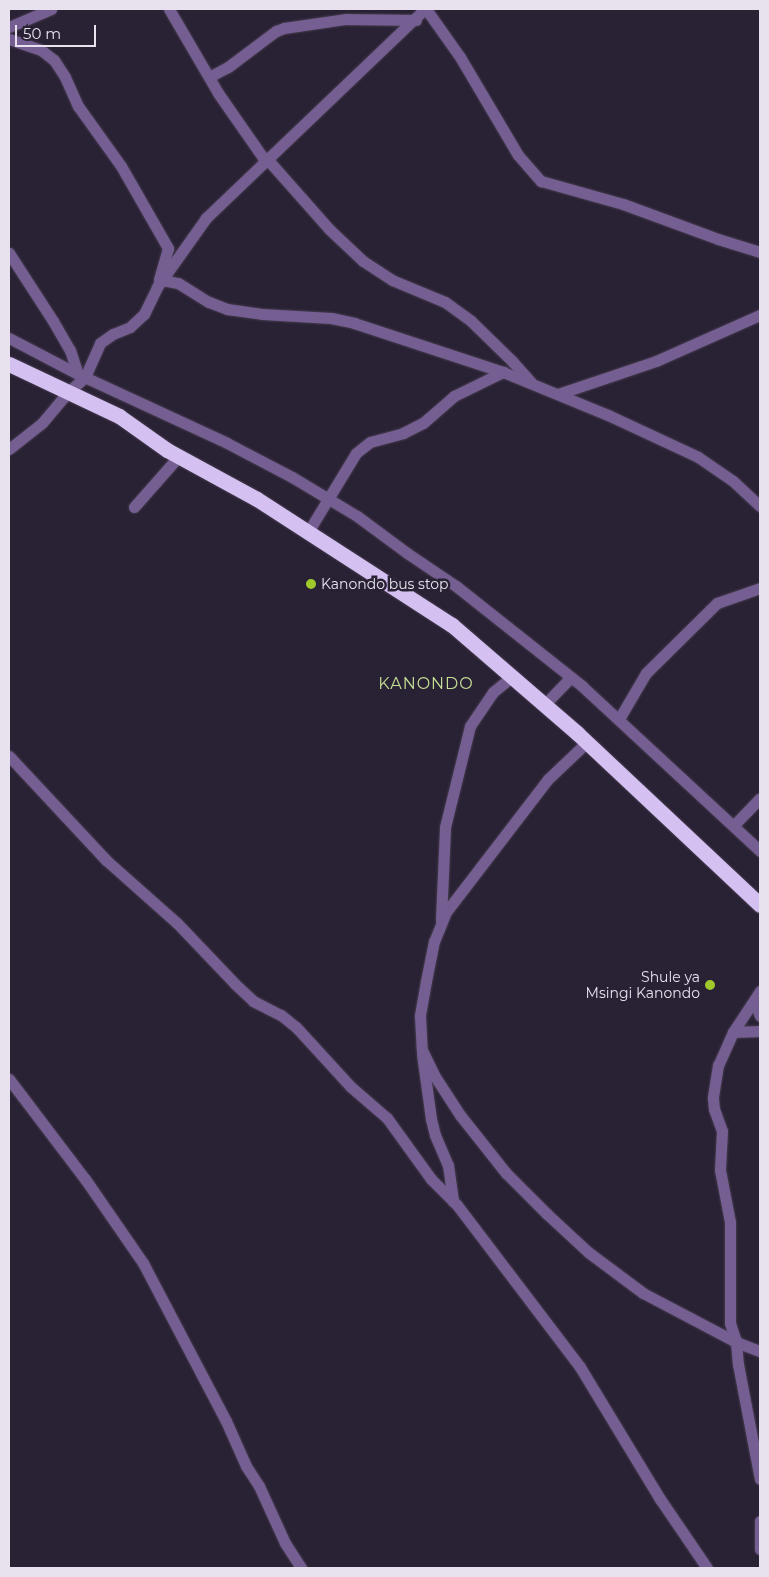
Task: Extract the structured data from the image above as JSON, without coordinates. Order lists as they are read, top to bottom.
{
  "districts": ["KANONDO"],
  "places": ["Kanondo bus stop", "Shule ya Msingi Kanondo"],
  "scale_bar": "50 m"
}
